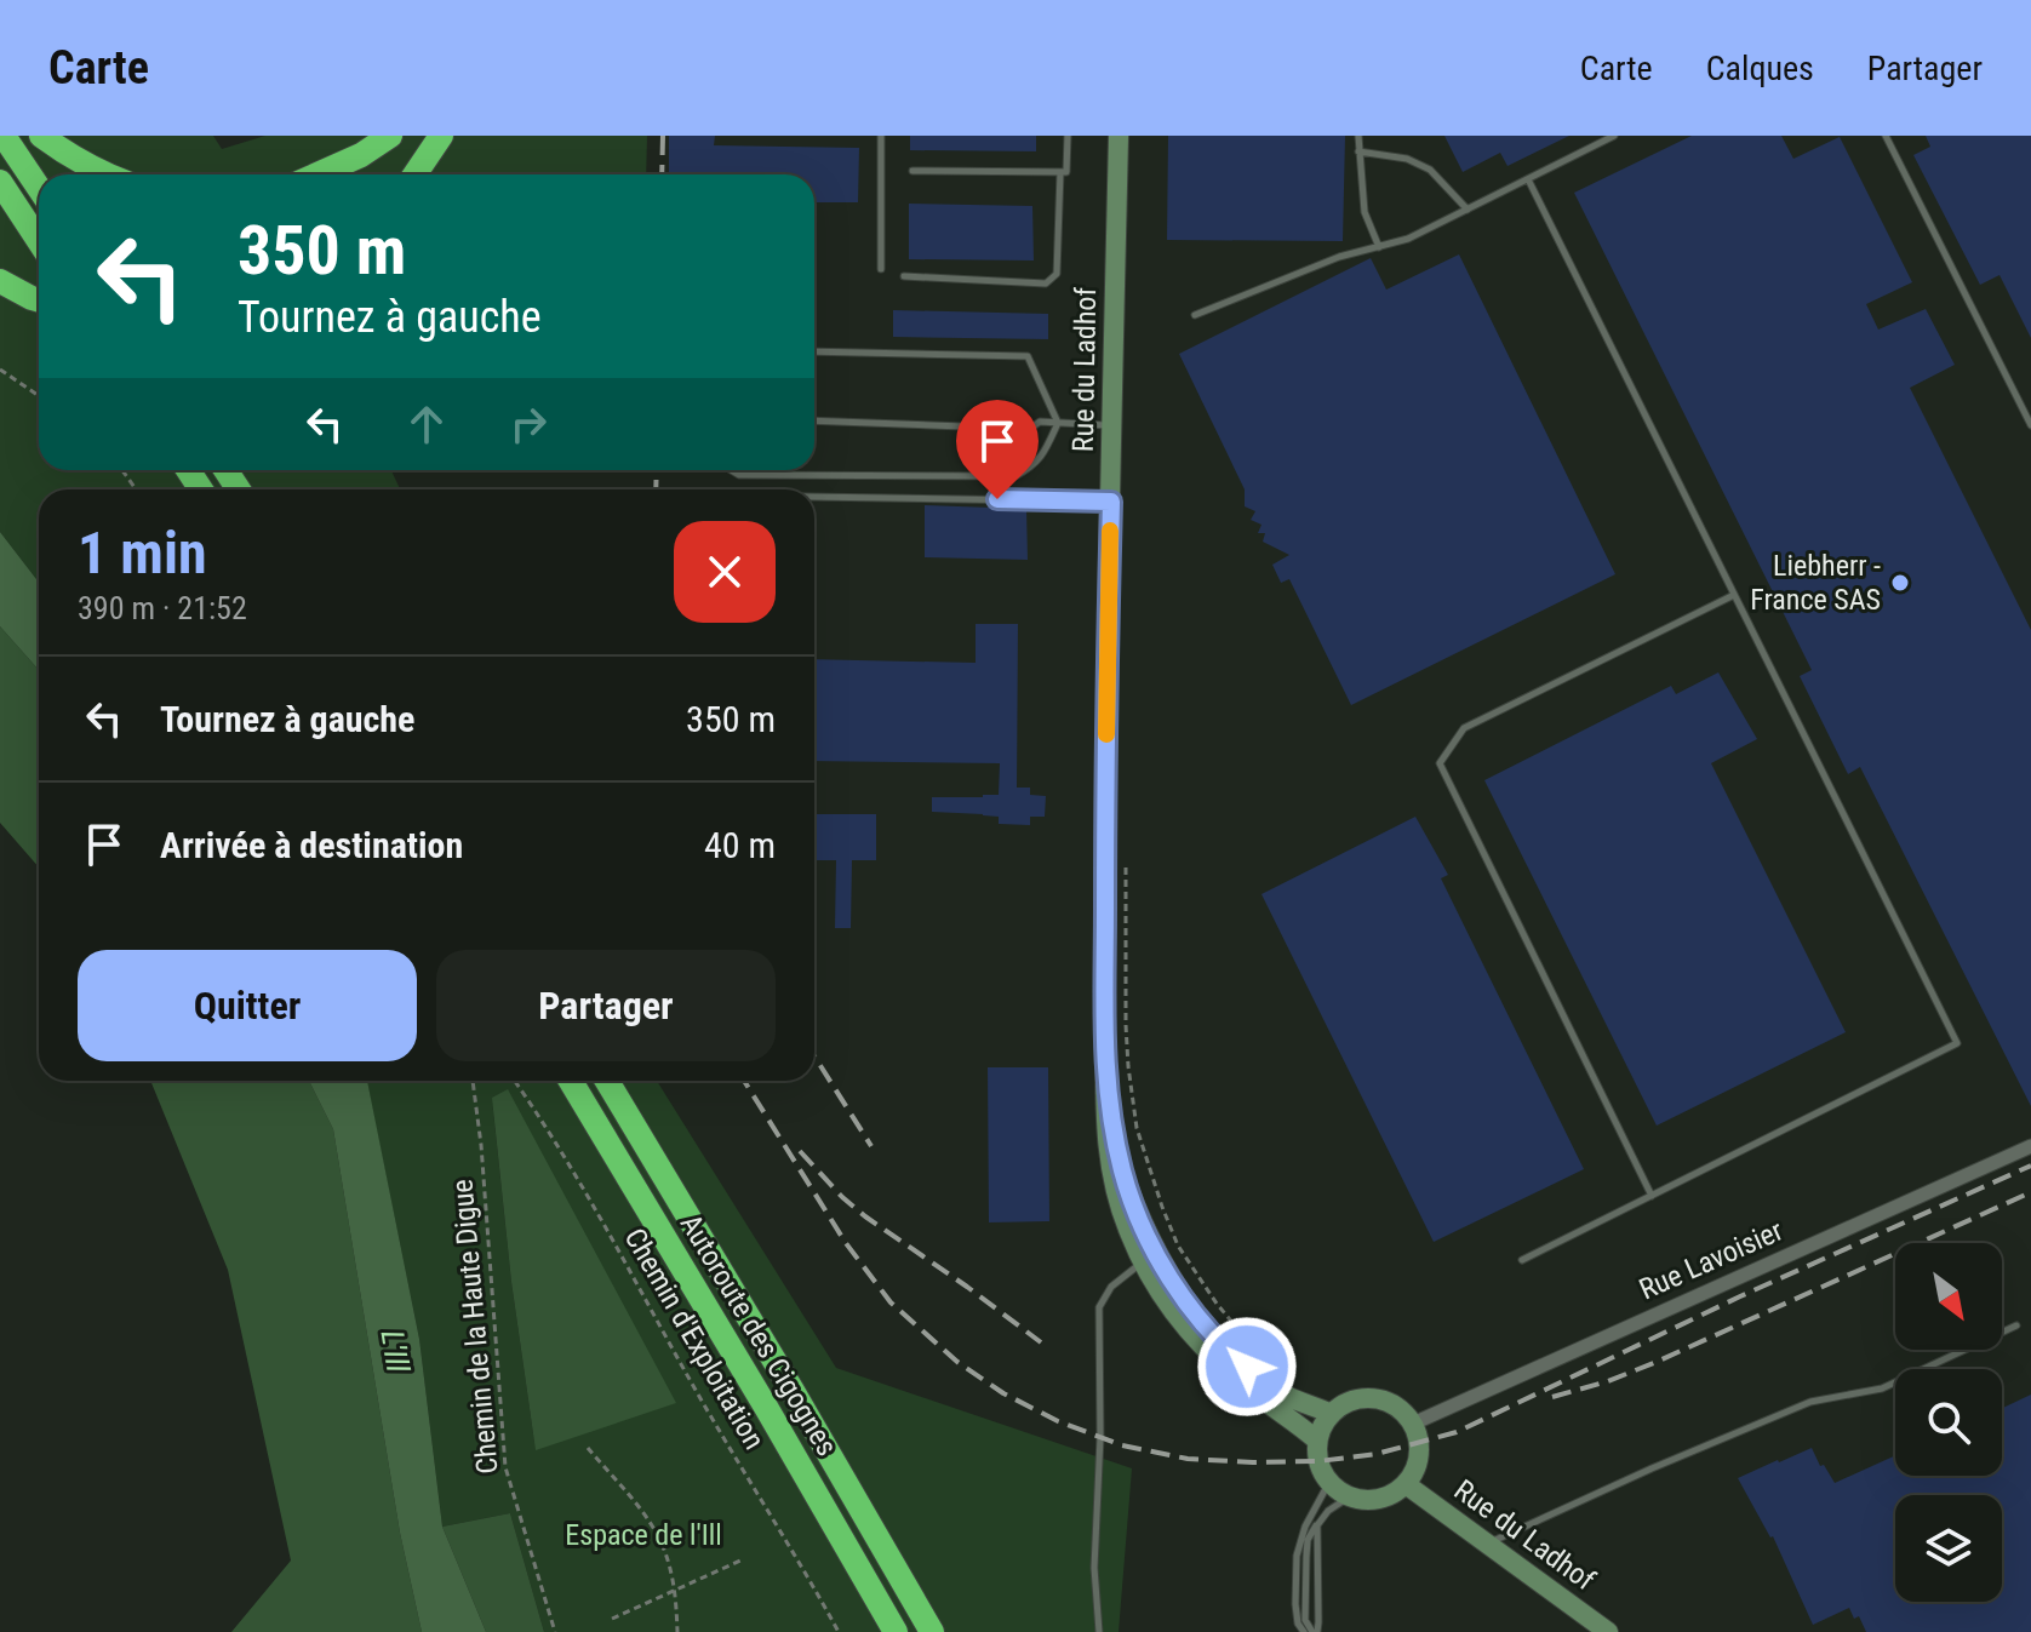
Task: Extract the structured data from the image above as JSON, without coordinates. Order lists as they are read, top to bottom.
{
  "streets": {
    "highway": ["Autoroute des Cigognes"],
    "main road": ["Rue du Ladhof"],
    "street": ["Rue Lavoisier"],
    "path": ["Chemin de la Haute Digue", "Chemin d'Exploitation"]
  },
  "crossings": [
    ["Rue du Ladhof", "Rue Lavoisier"]
  ],
  "water": ["L'Ill"],
  "parks": ["Espace de l'Ill"],
  "places": ["Liebherr - France SAS"],
  "north": "bottom right",
  "page": {
    "header": "Carte",
    "nav": ["Carte", "Calques", "Partager"],
    "turn": ["350 m", "Tournez à gauche"],
    "heading": ["1 min", "390 m · 21:52"],
    "list": [
      {
        "name": "Tournez à gauche",
        "value": "350 m"
      },
      {
        "name": "Arrivée à destination",
        "value": "40 m"
      }
    ],
    "buttons": ["Quitter", "Partager"]
  }
}
